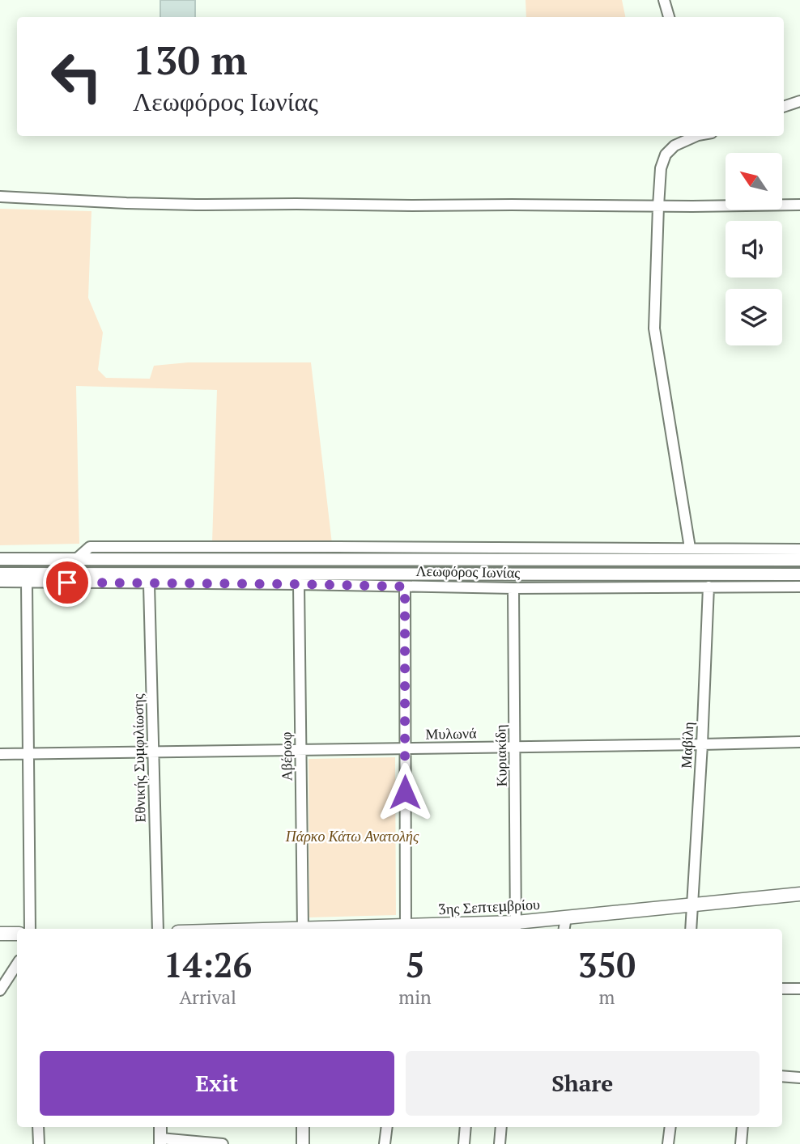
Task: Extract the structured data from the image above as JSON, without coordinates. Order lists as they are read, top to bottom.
{
  "streets": {
    "main road": ["3ης Σεπτεμβρίου"],
    "street": [
      "Λεωφόρος Ιωνίας",
      "Μυλωνά",
      "Μαβίλη",
      "Κυριακίδη",
      "Αβέρωφ",
      "Εθνικής Συμφιλίωσης"
    ]
  },
  "crossings": [
    ["Λεωφόρος Ιωνίας", "Μαβίλη"],
    ["Λεωφόρος Ιωνίας", "Κυριακίδη"],
    ["Λεωφόρος Ιωνίας", "Αβέρωφ"],
    ["Λεωφόρος Ιωνίας", "Εθνικής Συμφιλίωσης"],
    ["Μυλωνά", "Μαβίλη"],
    ["Μυλωνά", "Κυριακίδη"],
    ["Μυλωνά", "Αβέρωφ"],
    ["Μυλωνά", "Εθνικής Συμφιλίωσης"],
    ["Μαβίλη", "3ης Σεπτεμβρίου"],
    ["Κυριακίδη", "3ης Σεπτεμβρίου"]
  ],
  "parks": ["Πάρκο Κάτω Ανατολής"],
  "north": "top left",
  "page": {
    "turn": ["130 m", "Λεωφόρος Ιωνίας"],
    "eta": [
      "14:26",
      "Arrival",
      "5",
      "min",
      "350",
      "m"
    ],
    "buttons": ["Exit", "Share"]
  }
}
